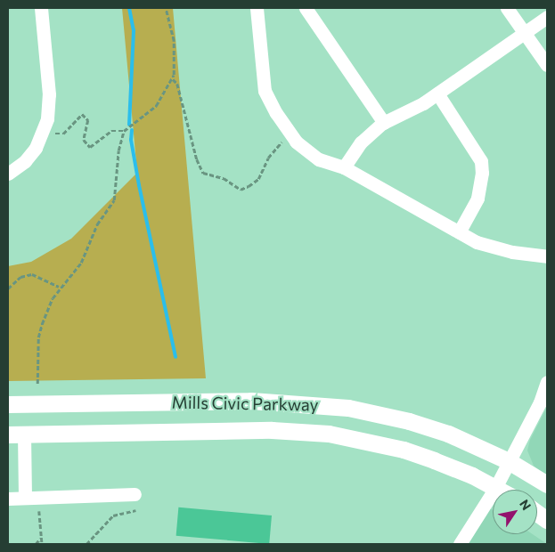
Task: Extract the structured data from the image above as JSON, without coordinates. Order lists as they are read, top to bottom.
{
  "streets": {
    "main road": ["Mills Civic Parkway"]
  },
  "north": "top right"
}
